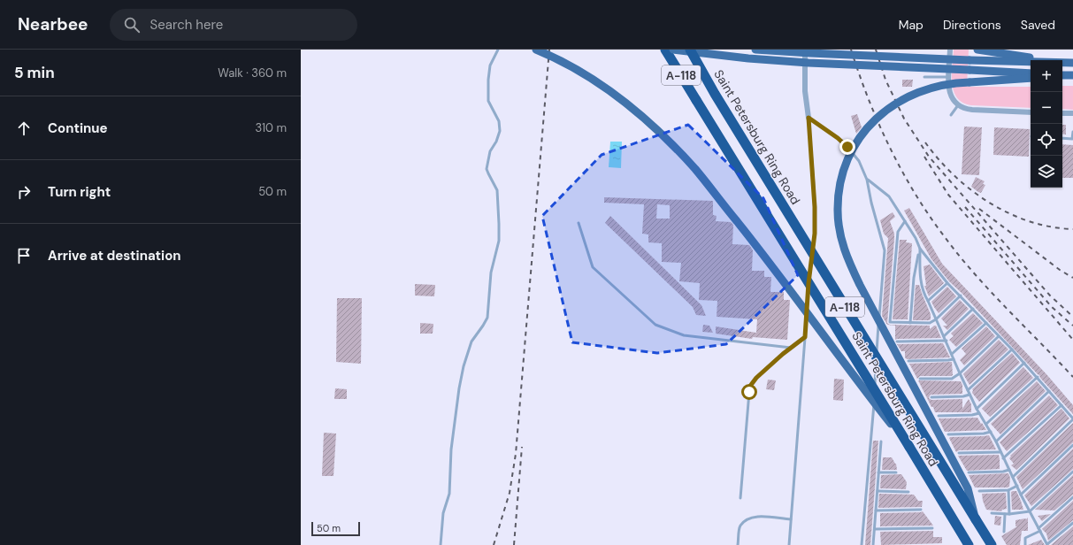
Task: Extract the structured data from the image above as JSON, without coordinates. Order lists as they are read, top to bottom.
{
  "streets": {
    "highway": ["А-118", "Saint Petersburg Ring Road"]
  },
  "scale_bar": "50 m",
  "page": {
    "header": "Nearbee",
    "search": "Search here",
    "nav": ["Map", "Directions", "Saved"],
    "heading": ["5 min", "Walk · 360 m"],
    "map_buttons": ["+", "−"],
    "list": [
      ["Continue", "310 m"],
      ["Turn right", "50 m"],
      "Arrive at destination"
    ],
    "scale": "50 m"
  }
}
